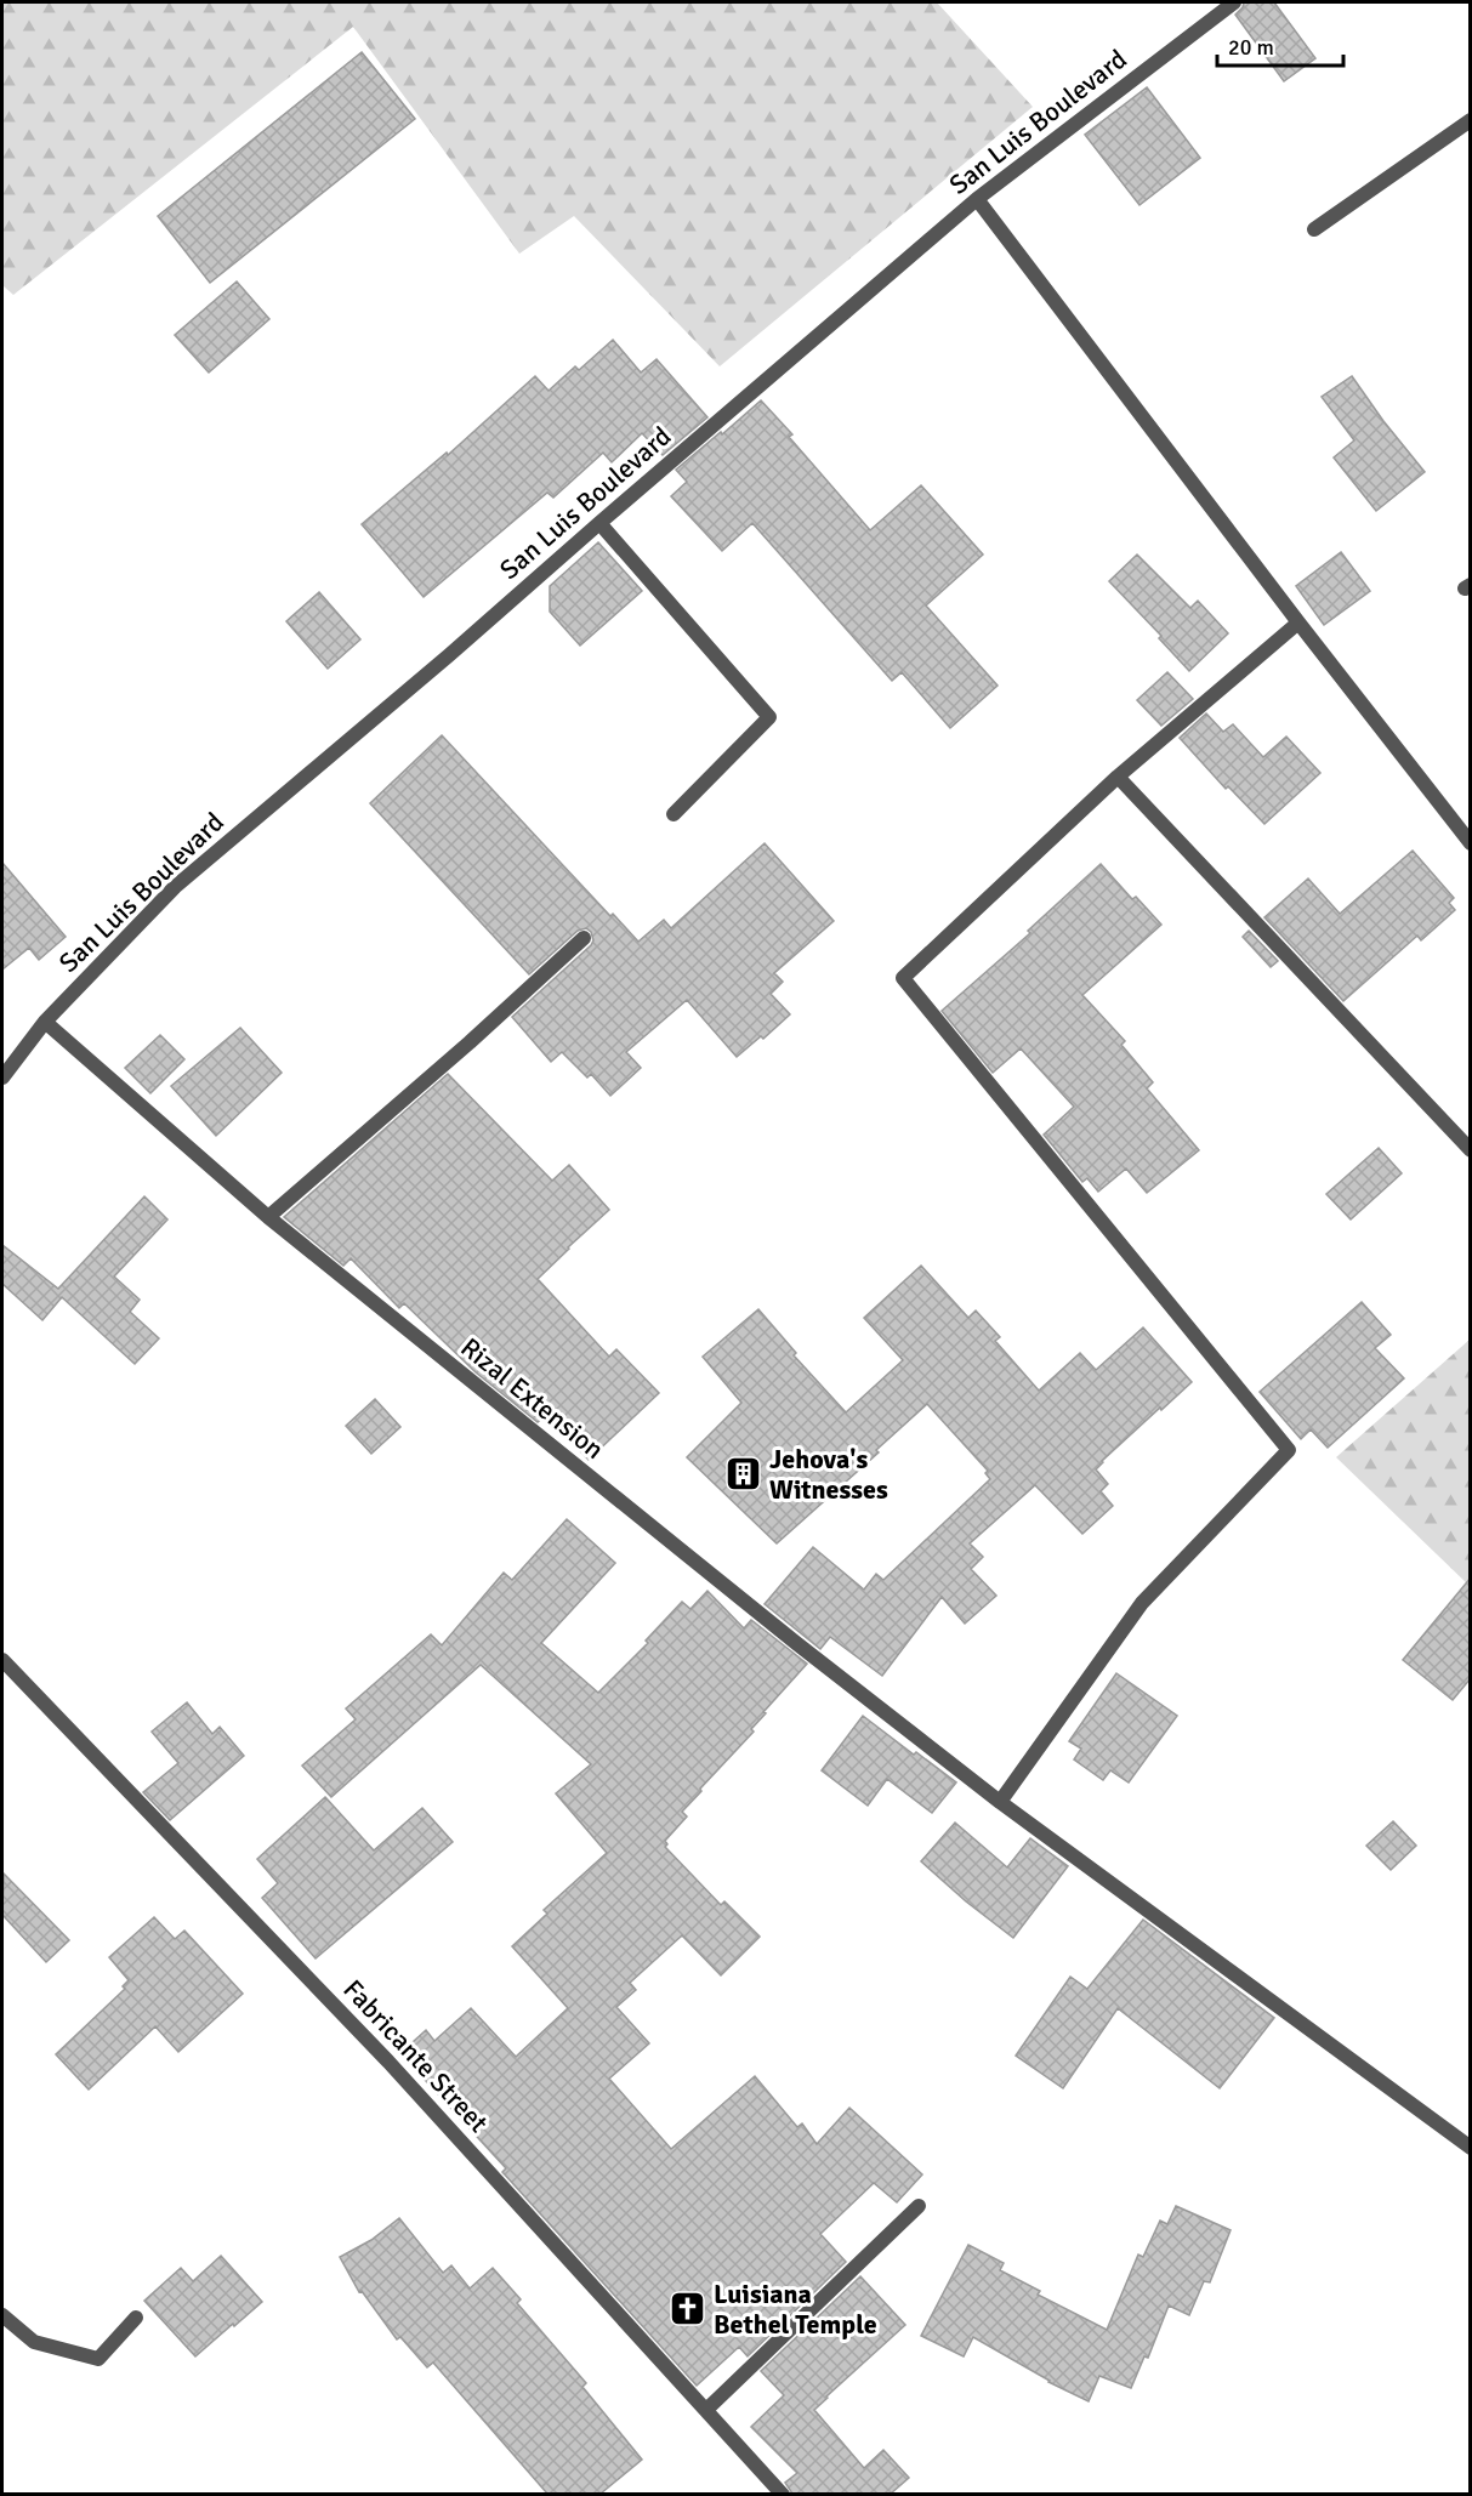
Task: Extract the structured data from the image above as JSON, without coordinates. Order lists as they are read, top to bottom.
{
  "streets": {
    "street": ["San Luis Boulevard", "Rizal Extension", "Fabricante Street"]
  },
  "crossings": [
    ["San Luis Boulevard", "Rizal Extension"]
  ],
  "places": {
    "building": ["Jehova's Witnesses"],
    "church": ["Luisiana Bethel Temple"]
  },
  "scale_bar": "20 m"
}
